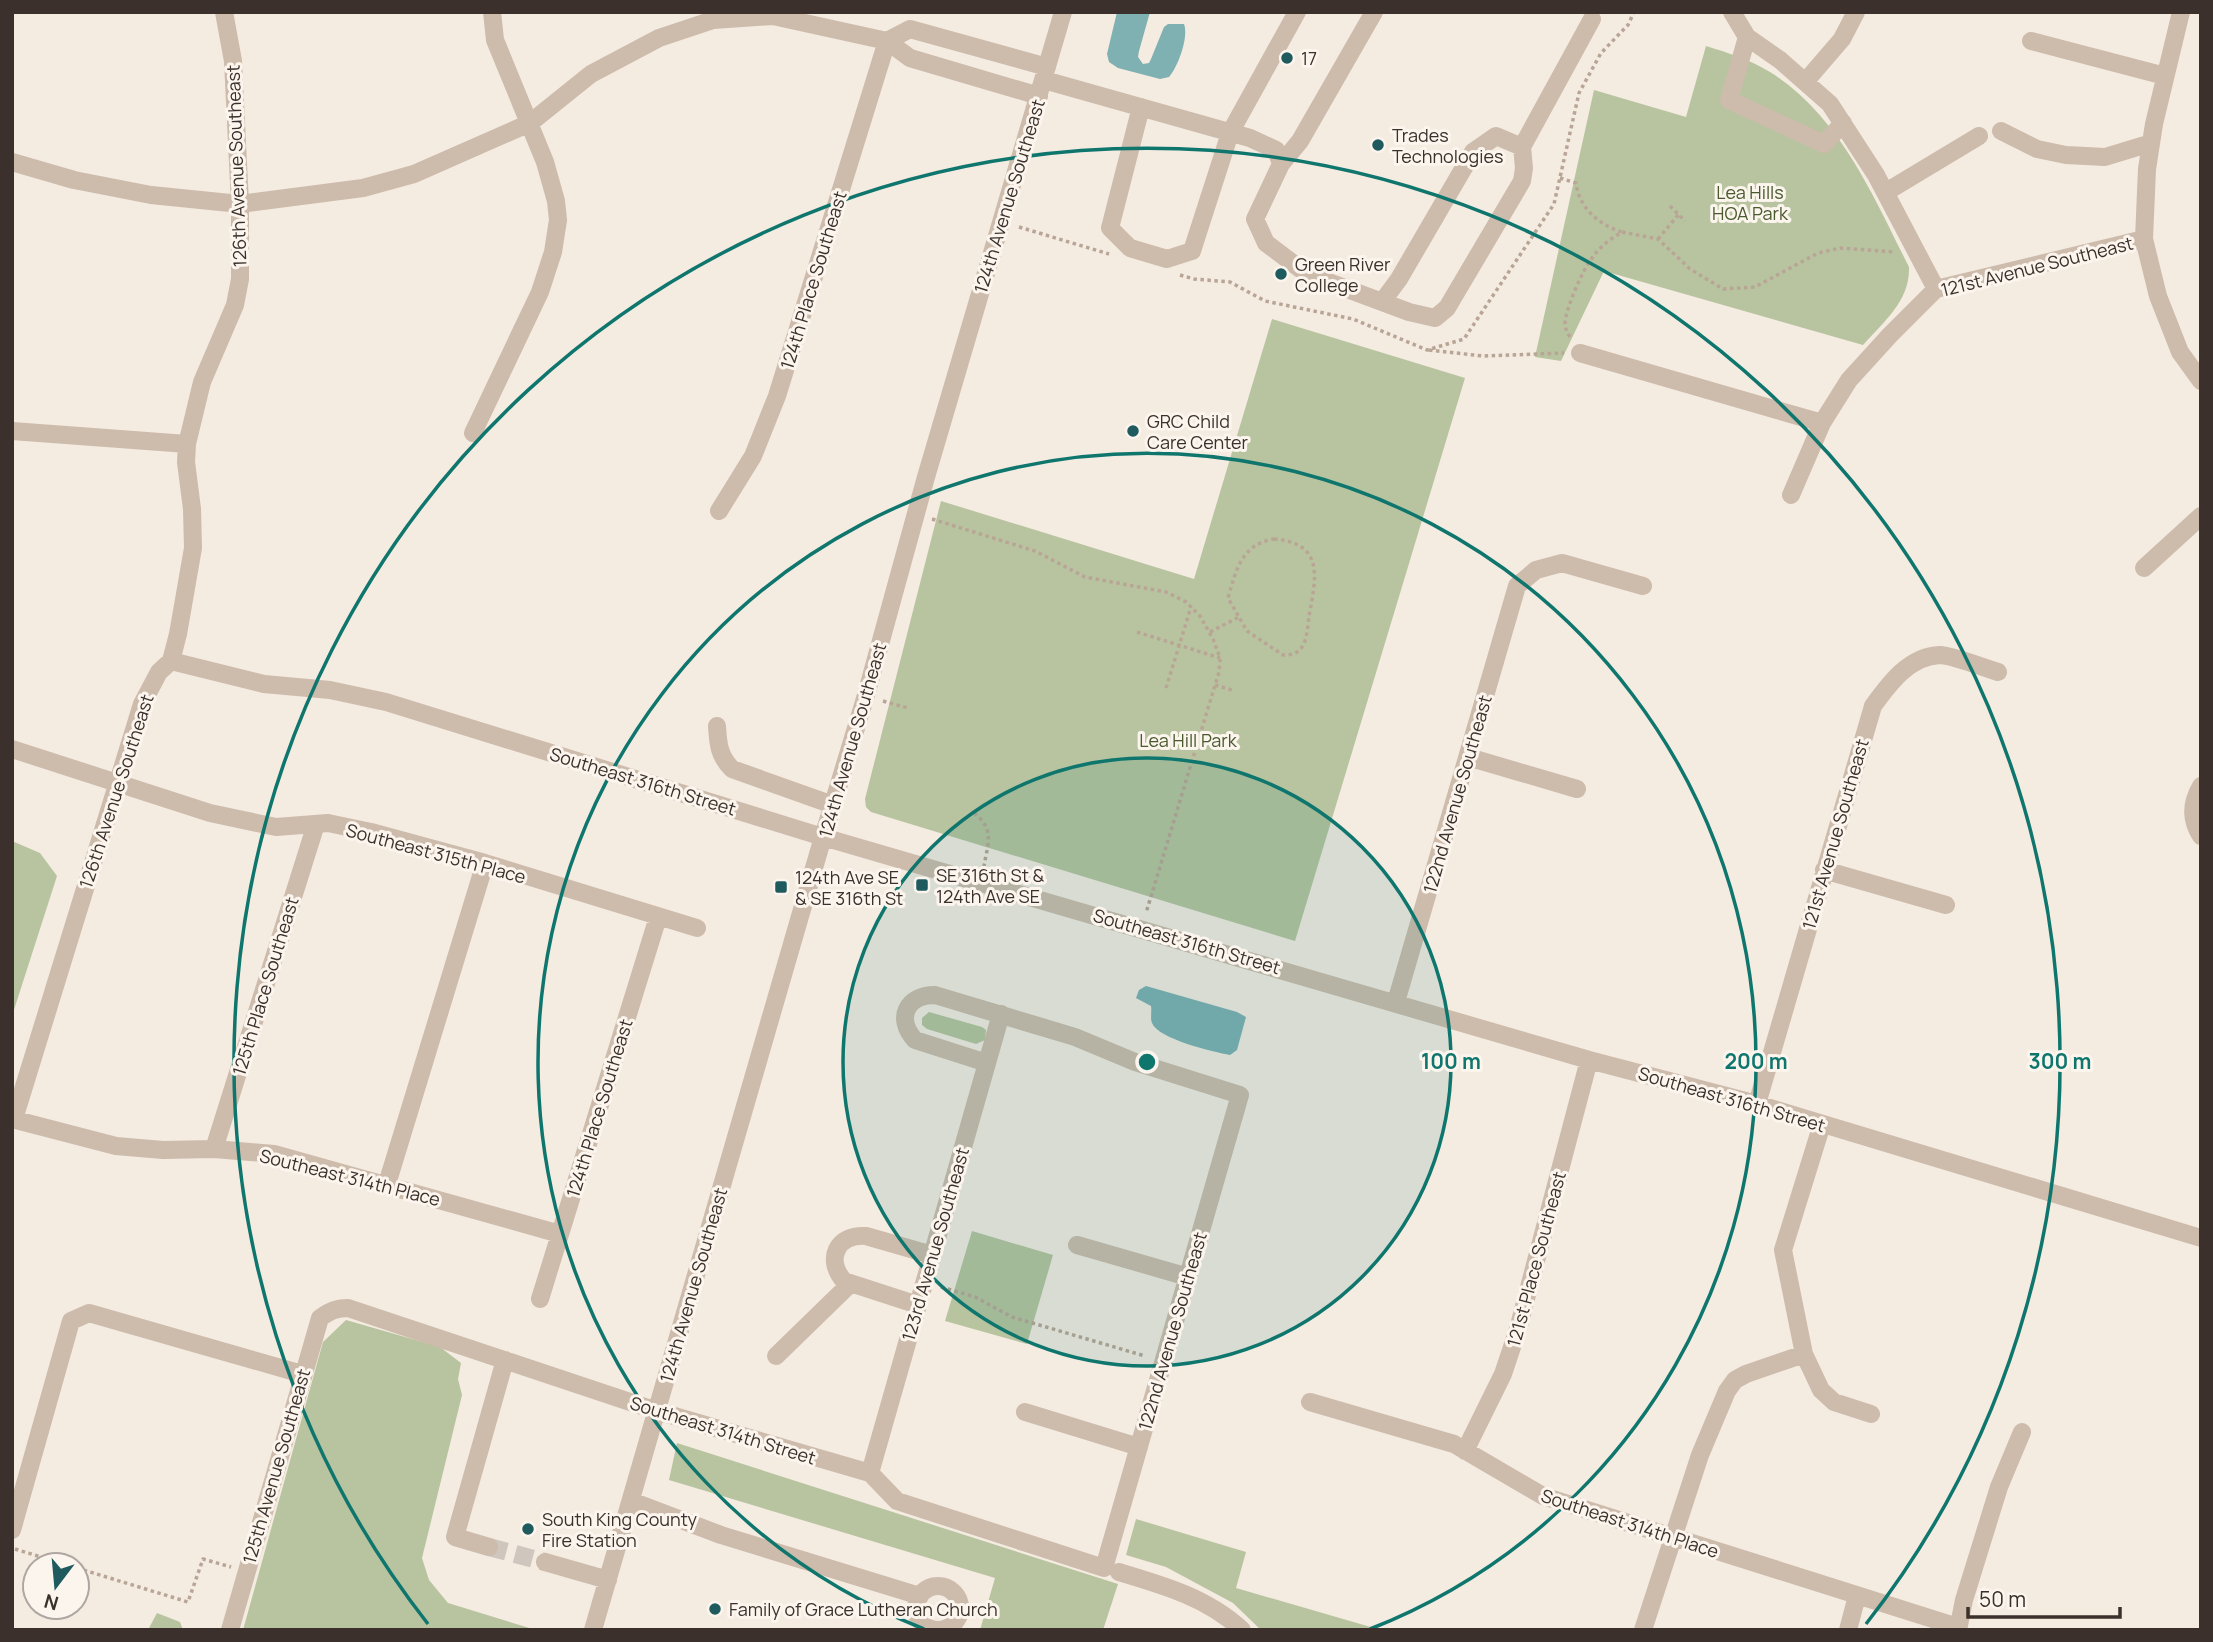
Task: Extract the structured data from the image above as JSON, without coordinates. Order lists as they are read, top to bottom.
{
  "streets": {
    "street": [
      "126th Avenue Southeast",
      "124th Avenue Southeast",
      "121st Avenue Southeast",
      "124th Place Southeast",
      "Southeast 316th Street",
      "122nd Avenue Southeast",
      "Southeast 315th Place",
      "125th Place Southeast",
      "Southeast 314th Place",
      "123rd Avenue Southeast",
      "121st Place Southeast",
      "Southeast 314th Street",
      "125th Avenue Southeast"
    ]
  },
  "crossings": [
    ["126th Avenue Southeast", "Southeast 316th Street"],
    ["126th Avenue Southeast", "Southeast 315th Place"],
    ["126th Avenue Southeast", "Southeast 314th Place"],
    ["124th Avenue Southeast", "Southeast 316th Street"],
    ["124th Avenue Southeast", "Southeast 314th Street"],
    ["121st Avenue Southeast", "Southeast 316th Street"],
    ["124th Place Southeast", "Southeast 315th Place"],
    ["124th Place Southeast", "Southeast 314th Place"],
    ["Southeast 316th Street", "122nd Avenue Southeast"],
    ["Southeast 316th Street", "121st Place Southeast"],
    ["122nd Avenue Southeast", "123rd Avenue Southeast"],
    ["122nd Avenue Southeast", "Southeast 314th Street"],
    ["Southeast 315th Place", "125th Place Southeast"],
    ["125th Place Southeast", "Southeast 314th Place"],
    ["Southeast 314th Place", "121st Place Southeast"],
    ["123rd Avenue Southeast", "Southeast 314th Street"],
    ["Southeast 314th Street", "125th Avenue Southeast"]
  ],
  "parks": ["Lea Hills HOA Park", "Lea Hill Park"],
  "places": {
    "other": [
      "17",
      "Trades Technologies",
      "Green River College",
      "GRC Child Care Center",
      "South King County Fire Station",
      "Family of Grace Lutheran Church"
    ],
    "transit": ["SE 316th St & 124th Ave SE", "124th Ave SE & SE 316th St"]
  },
  "scale_bar": "50 m",
  "north": "bottom",
  "rings": ["100 m", "200 m", "300 m"]
}
